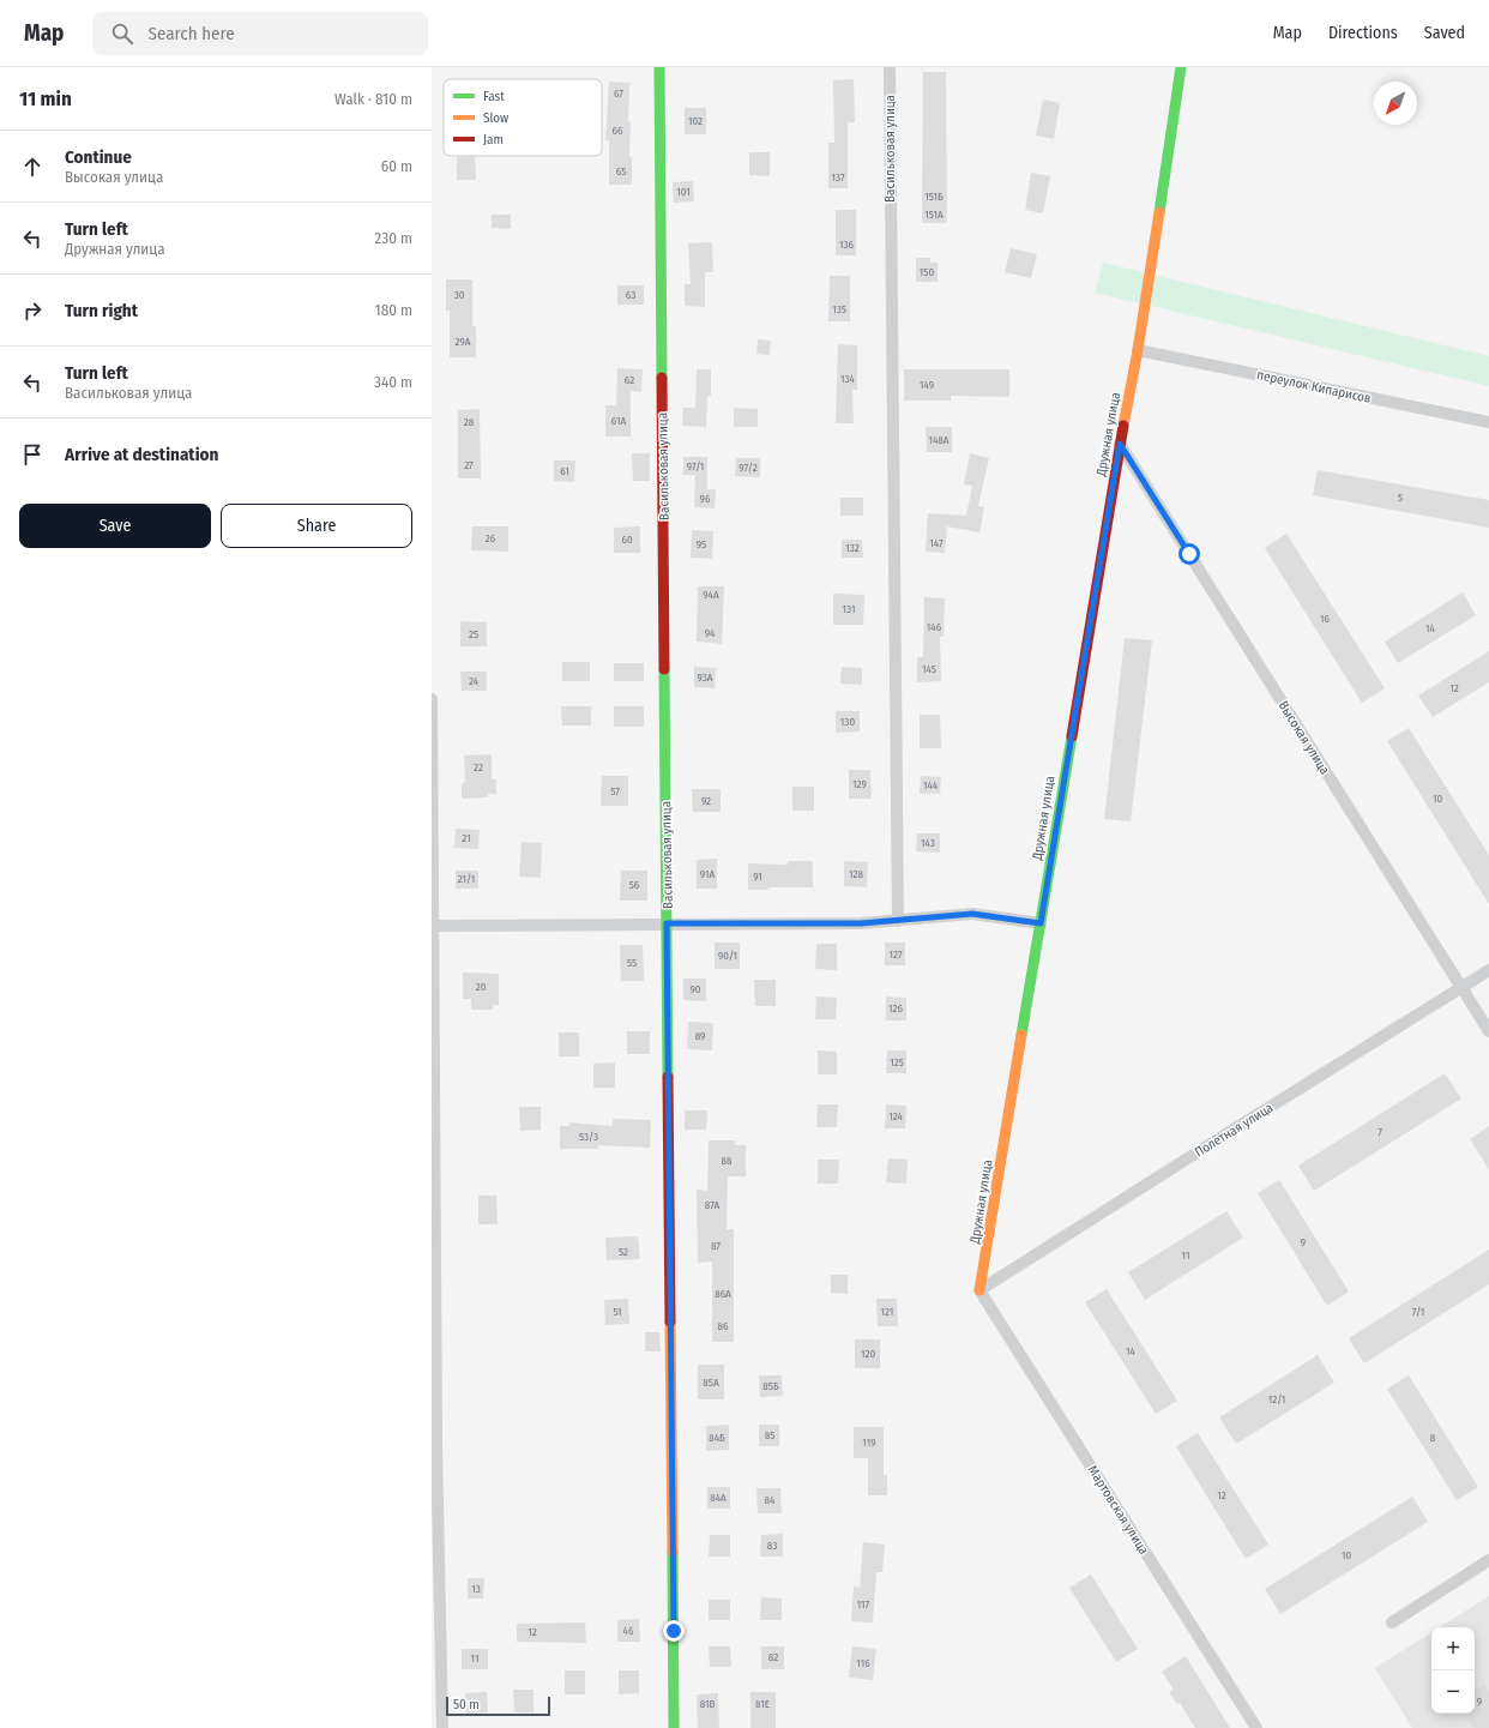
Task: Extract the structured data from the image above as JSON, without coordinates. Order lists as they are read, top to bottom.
{
  "streets": {
    "street": [
      "Васильковая улица",
      "переулок Кипарисов",
      "Дружная улица",
      "Высокая улица",
      "Полётная улица",
      "Мартовская улица"
    ]
  },
  "crossings": [
    ["переулок Кипарисов", "Дружная улица"],
    ["Дружная улица", "Высокая улица"],
    ["Дружная улица", "Полётная улица"],
    ["Дружная улица", "Мартовская улица"],
    ["Высокая улица", "Полётная улица"],
    ["Полётная улица", "Мартовская улица"]
  ],
  "house_numbers": [
    "67",
    "102",
    "66",
    "65",
    "137",
    "101",
    "151Б",
    "151А",
    "136",
    "150",
    "30",
    "63",
    "135",
    "29А",
    "134",
    "62",
    "149",
    "61А",
    "28",
    "148А",
    "27",
    "97/1",
    "97/2",
    "61",
    "5",
    "96",
    "26",
    "60",
    "147",
    "95",
    "132",
    "94А",
    "131",
    "16",
    "146",
    "14",
    "94",
    "25",
    "145",
    "93А",
    "24",
    "12",
    "130",
    "22",
    "129",
    "144",
    "57",
    "10",
    "92",
    "21",
    "143",
    "91А",
    "128",
    "91",
    "21/1",
    "56",
    "127",
    "90/1",
    "55",
    "20",
    "90",
    "126",
    "89",
    "125",
    "124",
    "7",
    "53/3",
    "88",
    "87А",
    "9",
    "87",
    "52",
    "11",
    "86А",
    "51",
    "121",
    "7/1",
    "86",
    "14",
    "120",
    "85А",
    "85Б",
    "12/1",
    "85",
    "84Б",
    "8",
    "119",
    "12",
    "84А",
    "84",
    "83",
    "10",
    "13",
    "117",
    "46",
    "12",
    "82",
    "11",
    "116",
    "9",
    "81В",
    "81Е"
  ],
  "legend": ["Fast", "Slow", "Jam"],
  "scale_bar": "50 m",
  "north": "bottom left",
  "page": {
    "header": "Map",
    "search": "Search here",
    "nav": ["Map", "Directions", "Saved"],
    "heading": ["11 min", "Walk · 810 m"],
    "list": [
      ["Continue", "Высокая улица", "60 m"],
      ["Turn left", "Дружная улица", "230 m"],
      ["Turn right", "180 m"],
      ["Turn left", "Васильковая улица", "340 m"],
      "Arrive at destination"
    ],
    "buttons": ["Save", "Share"],
    "map_buttons": ["+", "−"],
    "scale": "50 m"
  }
}
